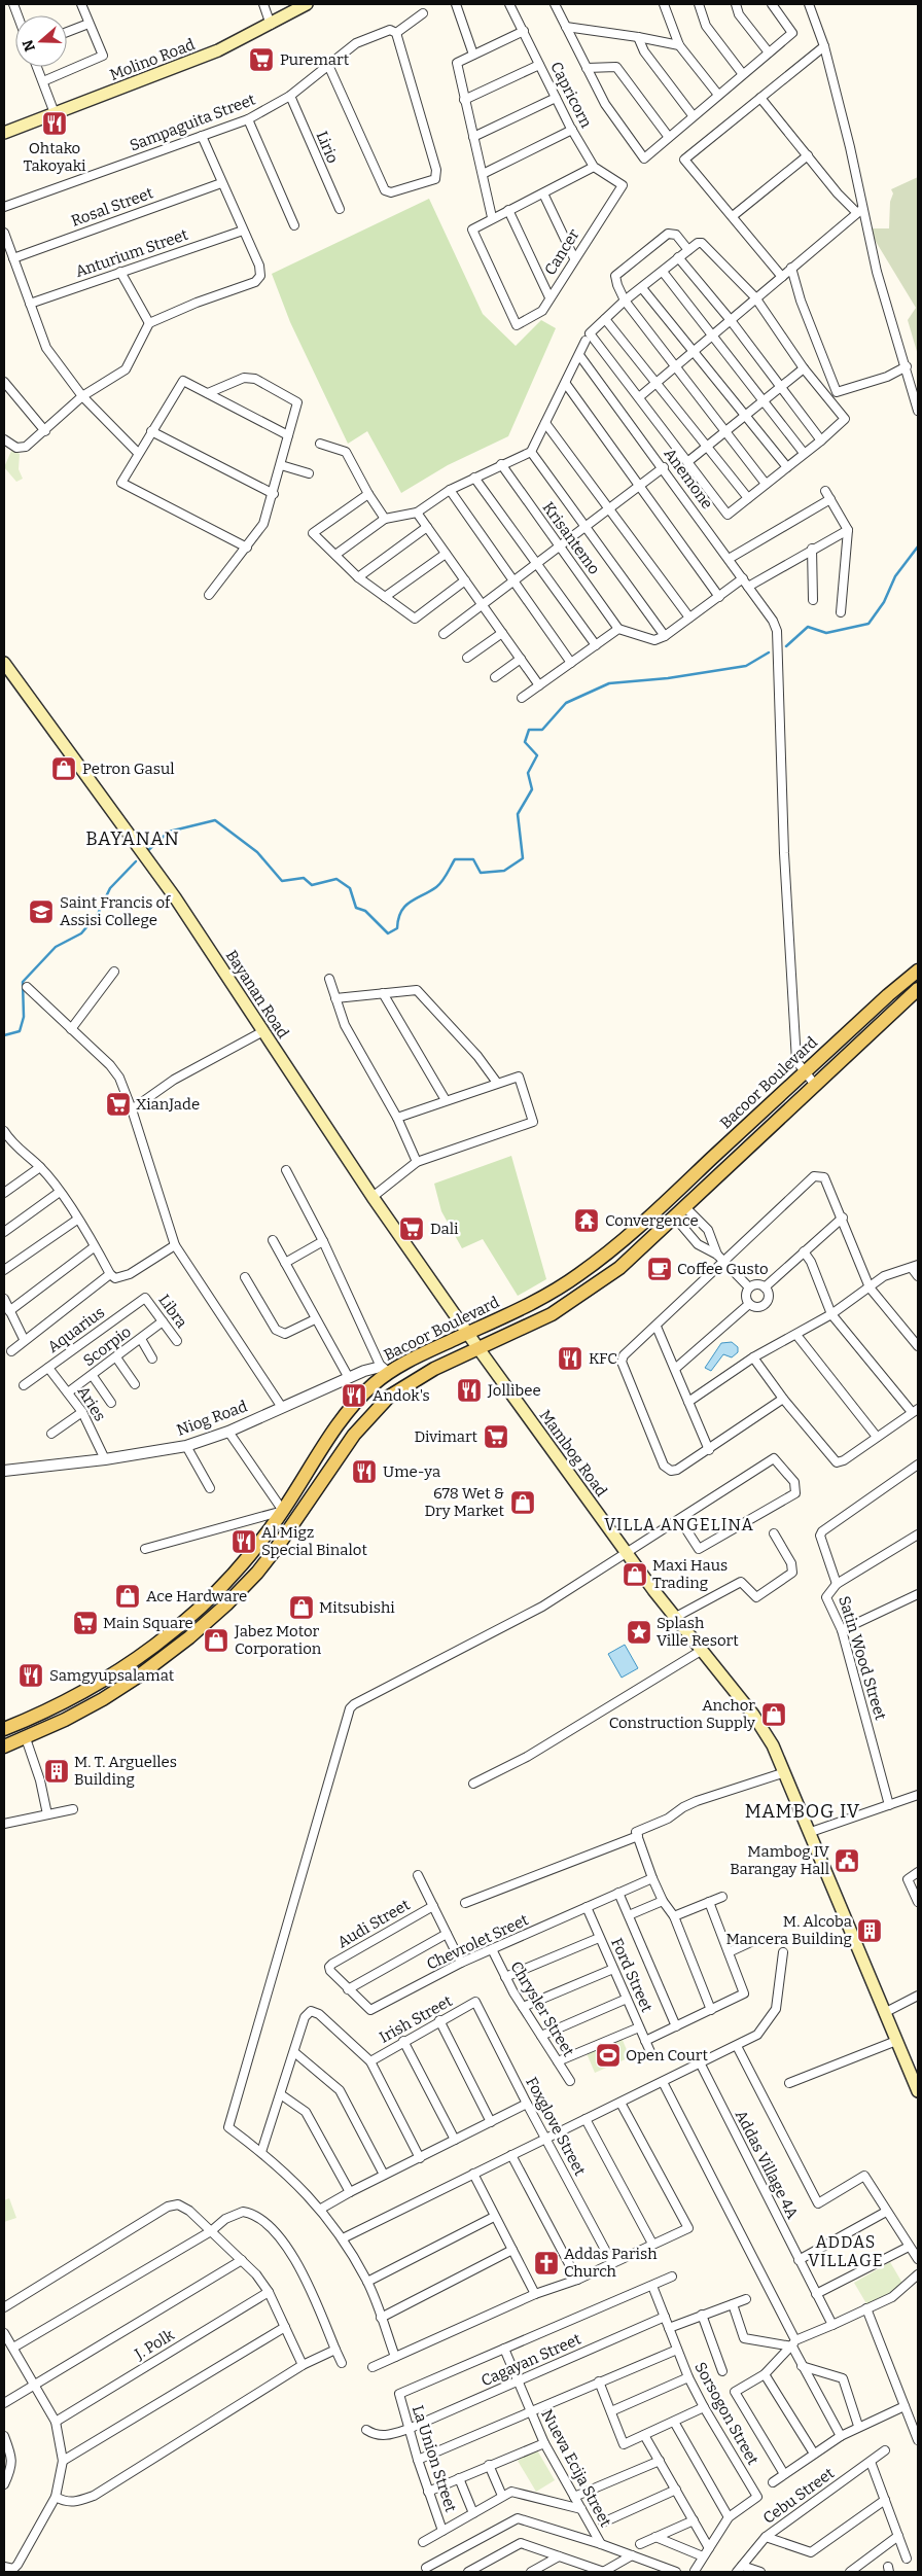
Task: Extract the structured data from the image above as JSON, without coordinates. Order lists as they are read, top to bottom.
{
  "streets": {
    "main road": [
      "Molino Road",
      "Bayanan Road",
      "Bacoor Boulevard",
      "Mambog Road"
    ],
    "street": [
      "Capricorn",
      "Sampaguita Street",
      "Lirio",
      "Rosal Street",
      "Cancer",
      "Anturium Street",
      "Anemone",
      "Krisantemo",
      "Libra",
      "Aquarius",
      "Scorpio",
      "Aries",
      "Niog Road",
      "Satin Wood Street",
      "Audi Street",
      "Chevrolet Sreet",
      "Ford Street",
      "Chrysler Street",
      "Irish Street",
      "Foxglove Street",
      "Addas Village 4A",
      "J. Polk",
      "Cagayan Street",
      "Sorsogon Street",
      "La Union Street",
      "Nueva Ecija Street",
      "Cebu Street"
    ]
  },
  "crossings": [
    ["Capricorn", "Cancer"],
    ["Sampaguita Street", "Lirio"],
    ["Anemone", "Bacoor Boulevard"],
    ["Bayanan Road", "Bacoor Boulevard"],
    ["Bayanan Road", "Mambog Road"],
    ["Bacoor Boulevard", "Niog Road"],
    ["Libra", "Aquarius"],
    ["Libra", "Scorpio"],
    ["Aquarius", "Aries"],
    ["Scorpio", "Aries"],
    ["Aries", "Niog Road"],
    ["Audi Street", "Chevrolet Sreet"],
    ["Chevrolet Sreet", "Ford Street"],
    ["Chevrolet Sreet", "Chrysler Street"],
    ["Irish Street", "Foxglove Street"],
    ["Cagayan Street", "Sorsogon Street"],
    ["Cagayan Street", "La Union Street"],
    ["Cagayan Street", "Nueva Ecija Street"],
    ["La Union Street", "Nueva Ecija Street"]
  ],
  "districts": [
    "BAYANAN",
    "VILLA ANGELINA",
    "MAMBOG IV",
    "ADDAS VILLAGE"
  ],
  "places": {
    "supermarket": [
      "Puremart",
      "XianJade",
      "Dali",
      "Divimart",
      "Main Square"
    ],
    "restaurant": [
      "Ohtako Takoyaki",
      "KFC",
      "Jollibee",
      "Andok's",
      "Ume-ya",
      "Al Migz Special Binalot",
      "Samgyupsalamat"
    ],
    "shop": [
      "Petron Gasul",
      "678 Wet & Dry Market",
      "Maxi Haus Trading",
      "Ace Hardware",
      "Mitsubishi",
      "Jabez Motor Corporation",
      "Anchor Construction Supply"
    ],
    "school or university": ["Saint Francis of Assisi College"],
    "temple": ["Convergence"],
    "cafe": ["Coffee Gusto"],
    "place": ["Splash Ville Resort"],
    "building": ["M. T. Arguelles Building", "M. Alcoba Mancera Building"],
    "public building": ["Mambog IV Barangay Hall"],
    "sports": ["Open Court"],
    "church": ["Addas Parish Church"]
  },
  "north": "left"
}
